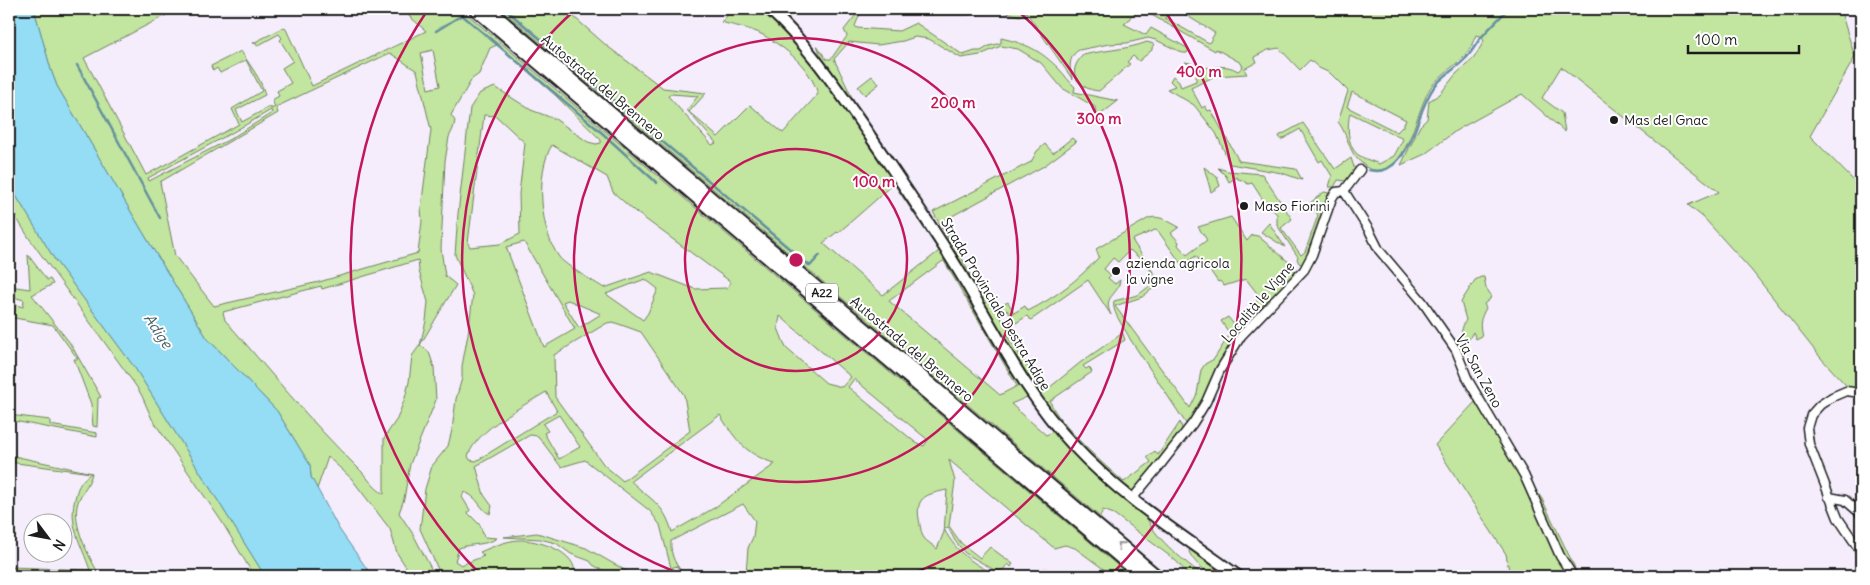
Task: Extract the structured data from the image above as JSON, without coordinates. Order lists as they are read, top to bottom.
{
  "streets": {
    "highway": ["Autostrada del Brennero", "A22"],
    "main road": ["Strada Provinciale Destra Adige"],
    "street": ["Località le Vigne", "Via San Zeno"]
  },
  "crossings": [
    ["Località le Vigne", "Strada Provinciale Destra Adige"],
    ["Località le Vigne", "Via San Zeno"]
  ],
  "water": ["Adige"],
  "places": ["Mas del Gnac", "Maso Fiorini", "azienda agricola la vigne"],
  "scale_bar": "100 m",
  "north": "bottom right",
  "rings": [
    "400 m",
    "200 m",
    "300 m",
    "100 m"
  ]
}
